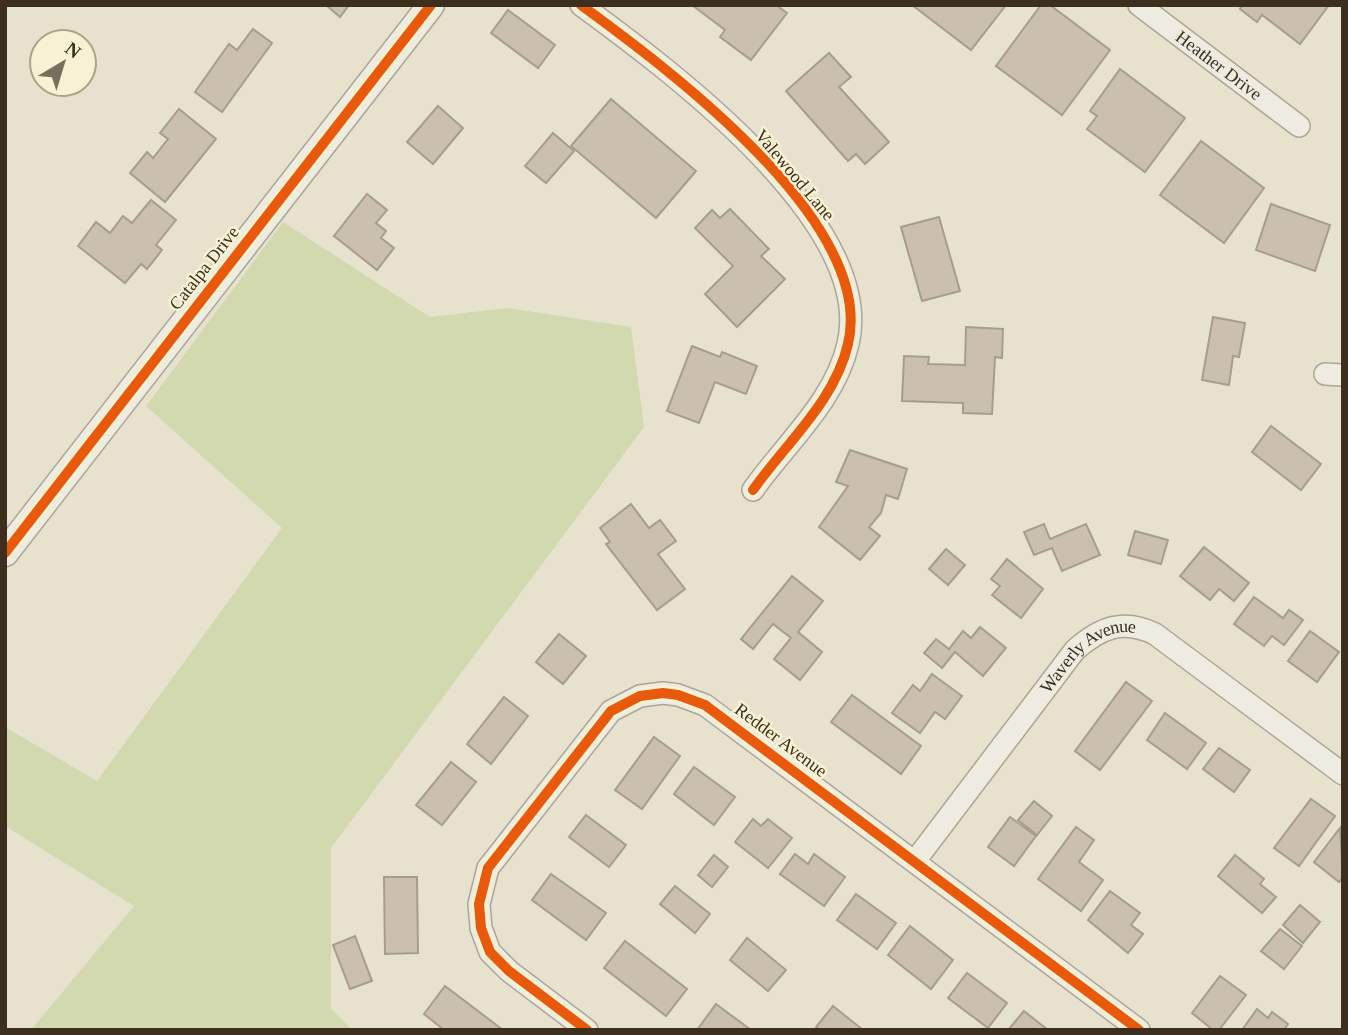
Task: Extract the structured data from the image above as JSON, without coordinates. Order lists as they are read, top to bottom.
{
  "streets": {
    "street": [
      "Heather Drive",
      "Valewood Lane",
      "Catalpa Drive",
      "Waverly Avenue",
      "Redder Avenue"
    ]
  },
  "crossings": [
    ["Waverly Avenue", "Redder Avenue"]
  ],
  "north": "top right"
}
